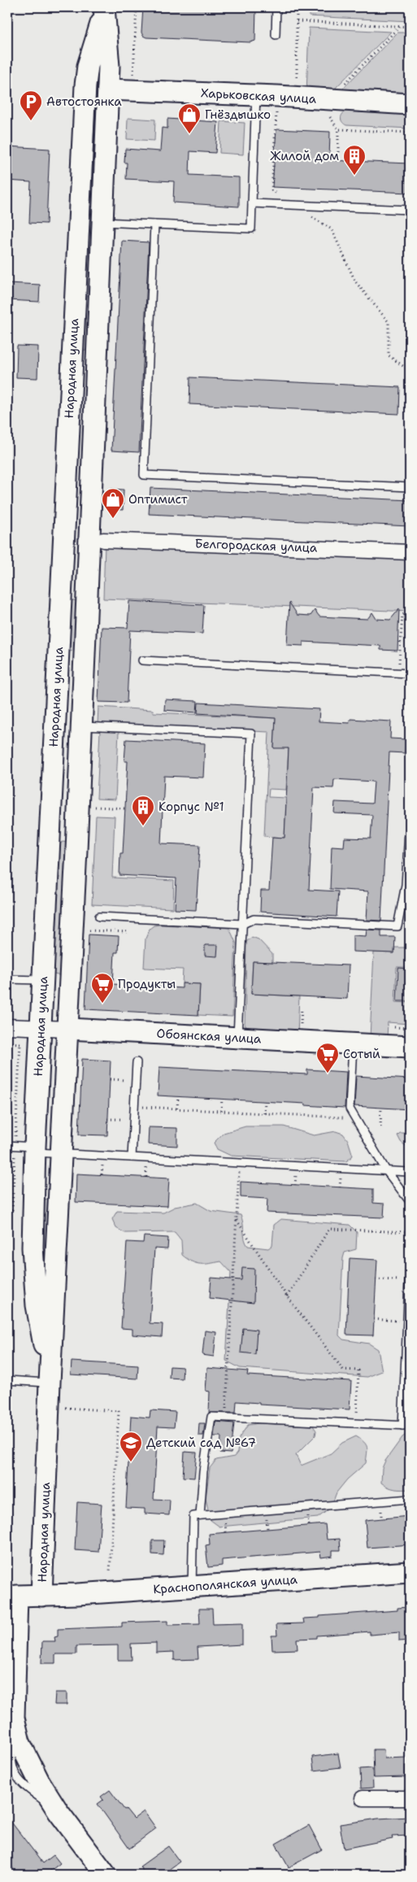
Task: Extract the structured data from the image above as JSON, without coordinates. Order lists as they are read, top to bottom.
{
  "streets": {
    "street": [
      "Харьковская улица",
      "Народная улица",
      "Белгородская улица",
      "Обоянская улица",
      "Краснополянская улица"
    ]
  },
  "crossings": [
    ["Харьковская улица", "Народная улица"],
    ["Народная улица", "Обоянская улица"],
    ["Народная улица", "Краснополянская улица"]
  ],
  "places": {
    "parking": ["Автостоянка"],
    "shop": ["Гнёздышко", "Оптимист"],
    "building": ["Жилой дом", "Корпус №1"],
    "supermarket": ["Продукты", "Сотый"],
    "school or university": ["Детский сад №67"]
  }
}
